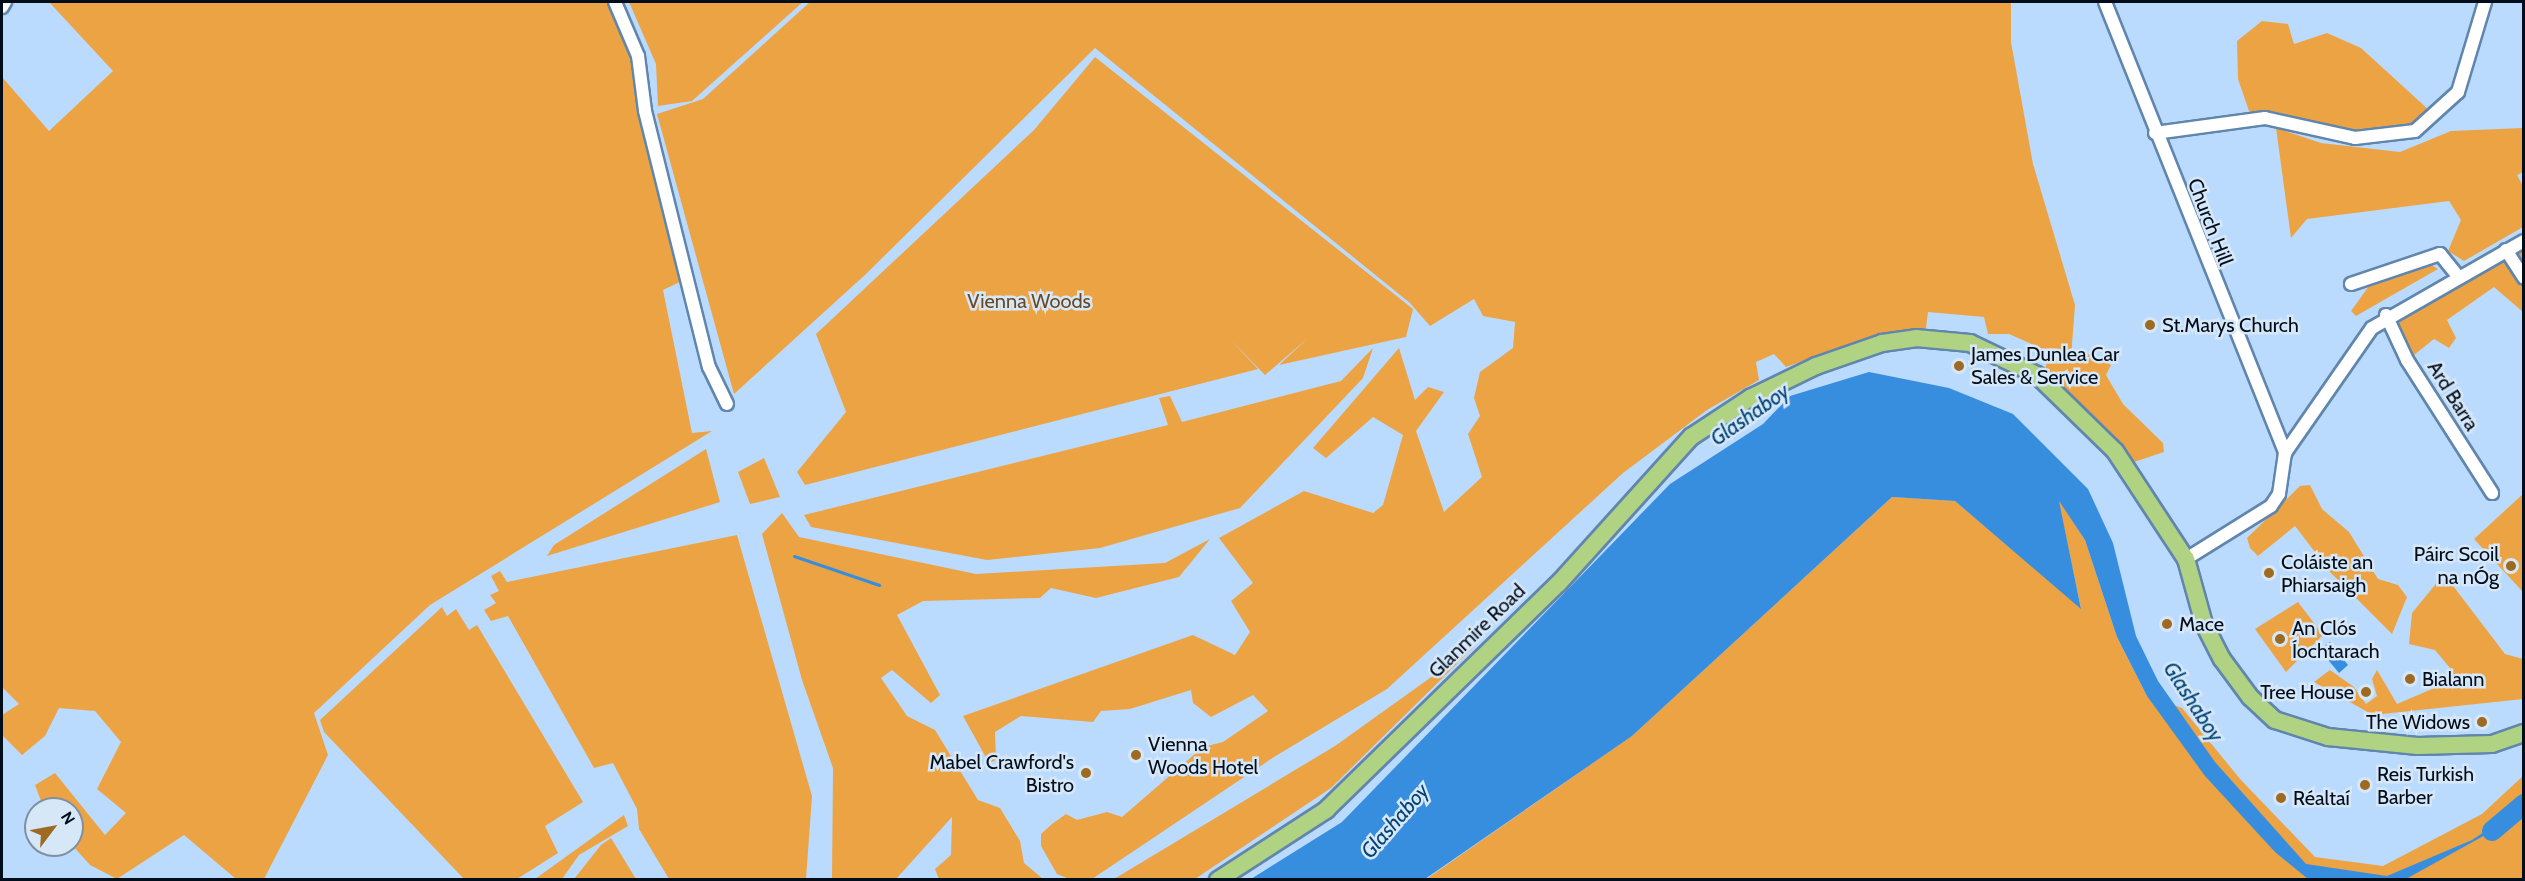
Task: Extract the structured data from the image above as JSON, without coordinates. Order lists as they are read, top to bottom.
{
  "streets": {
    "main road": ["Glanmire Road"],
    "street": ["Church Hill", "Ard Barra"]
  },
  "water": ["Glashaboy"],
  "parks": ["Vienna Woods"],
  "places": [
    "St.Marys Church",
    "James Dunlea Car Sales & Service",
    "Páirc Scoil na nÓg",
    "Coláiste an Phiarsaigh",
    "Mace",
    "An Clós Íochtarach",
    "Bialann",
    "Tree House",
    "The Widows",
    "Vienna Woods Hotel",
    "Mabel Crawford's Bistro",
    "Reis Turkish Barber",
    "Réaltaí"
  ],
  "north": "top right"
}
